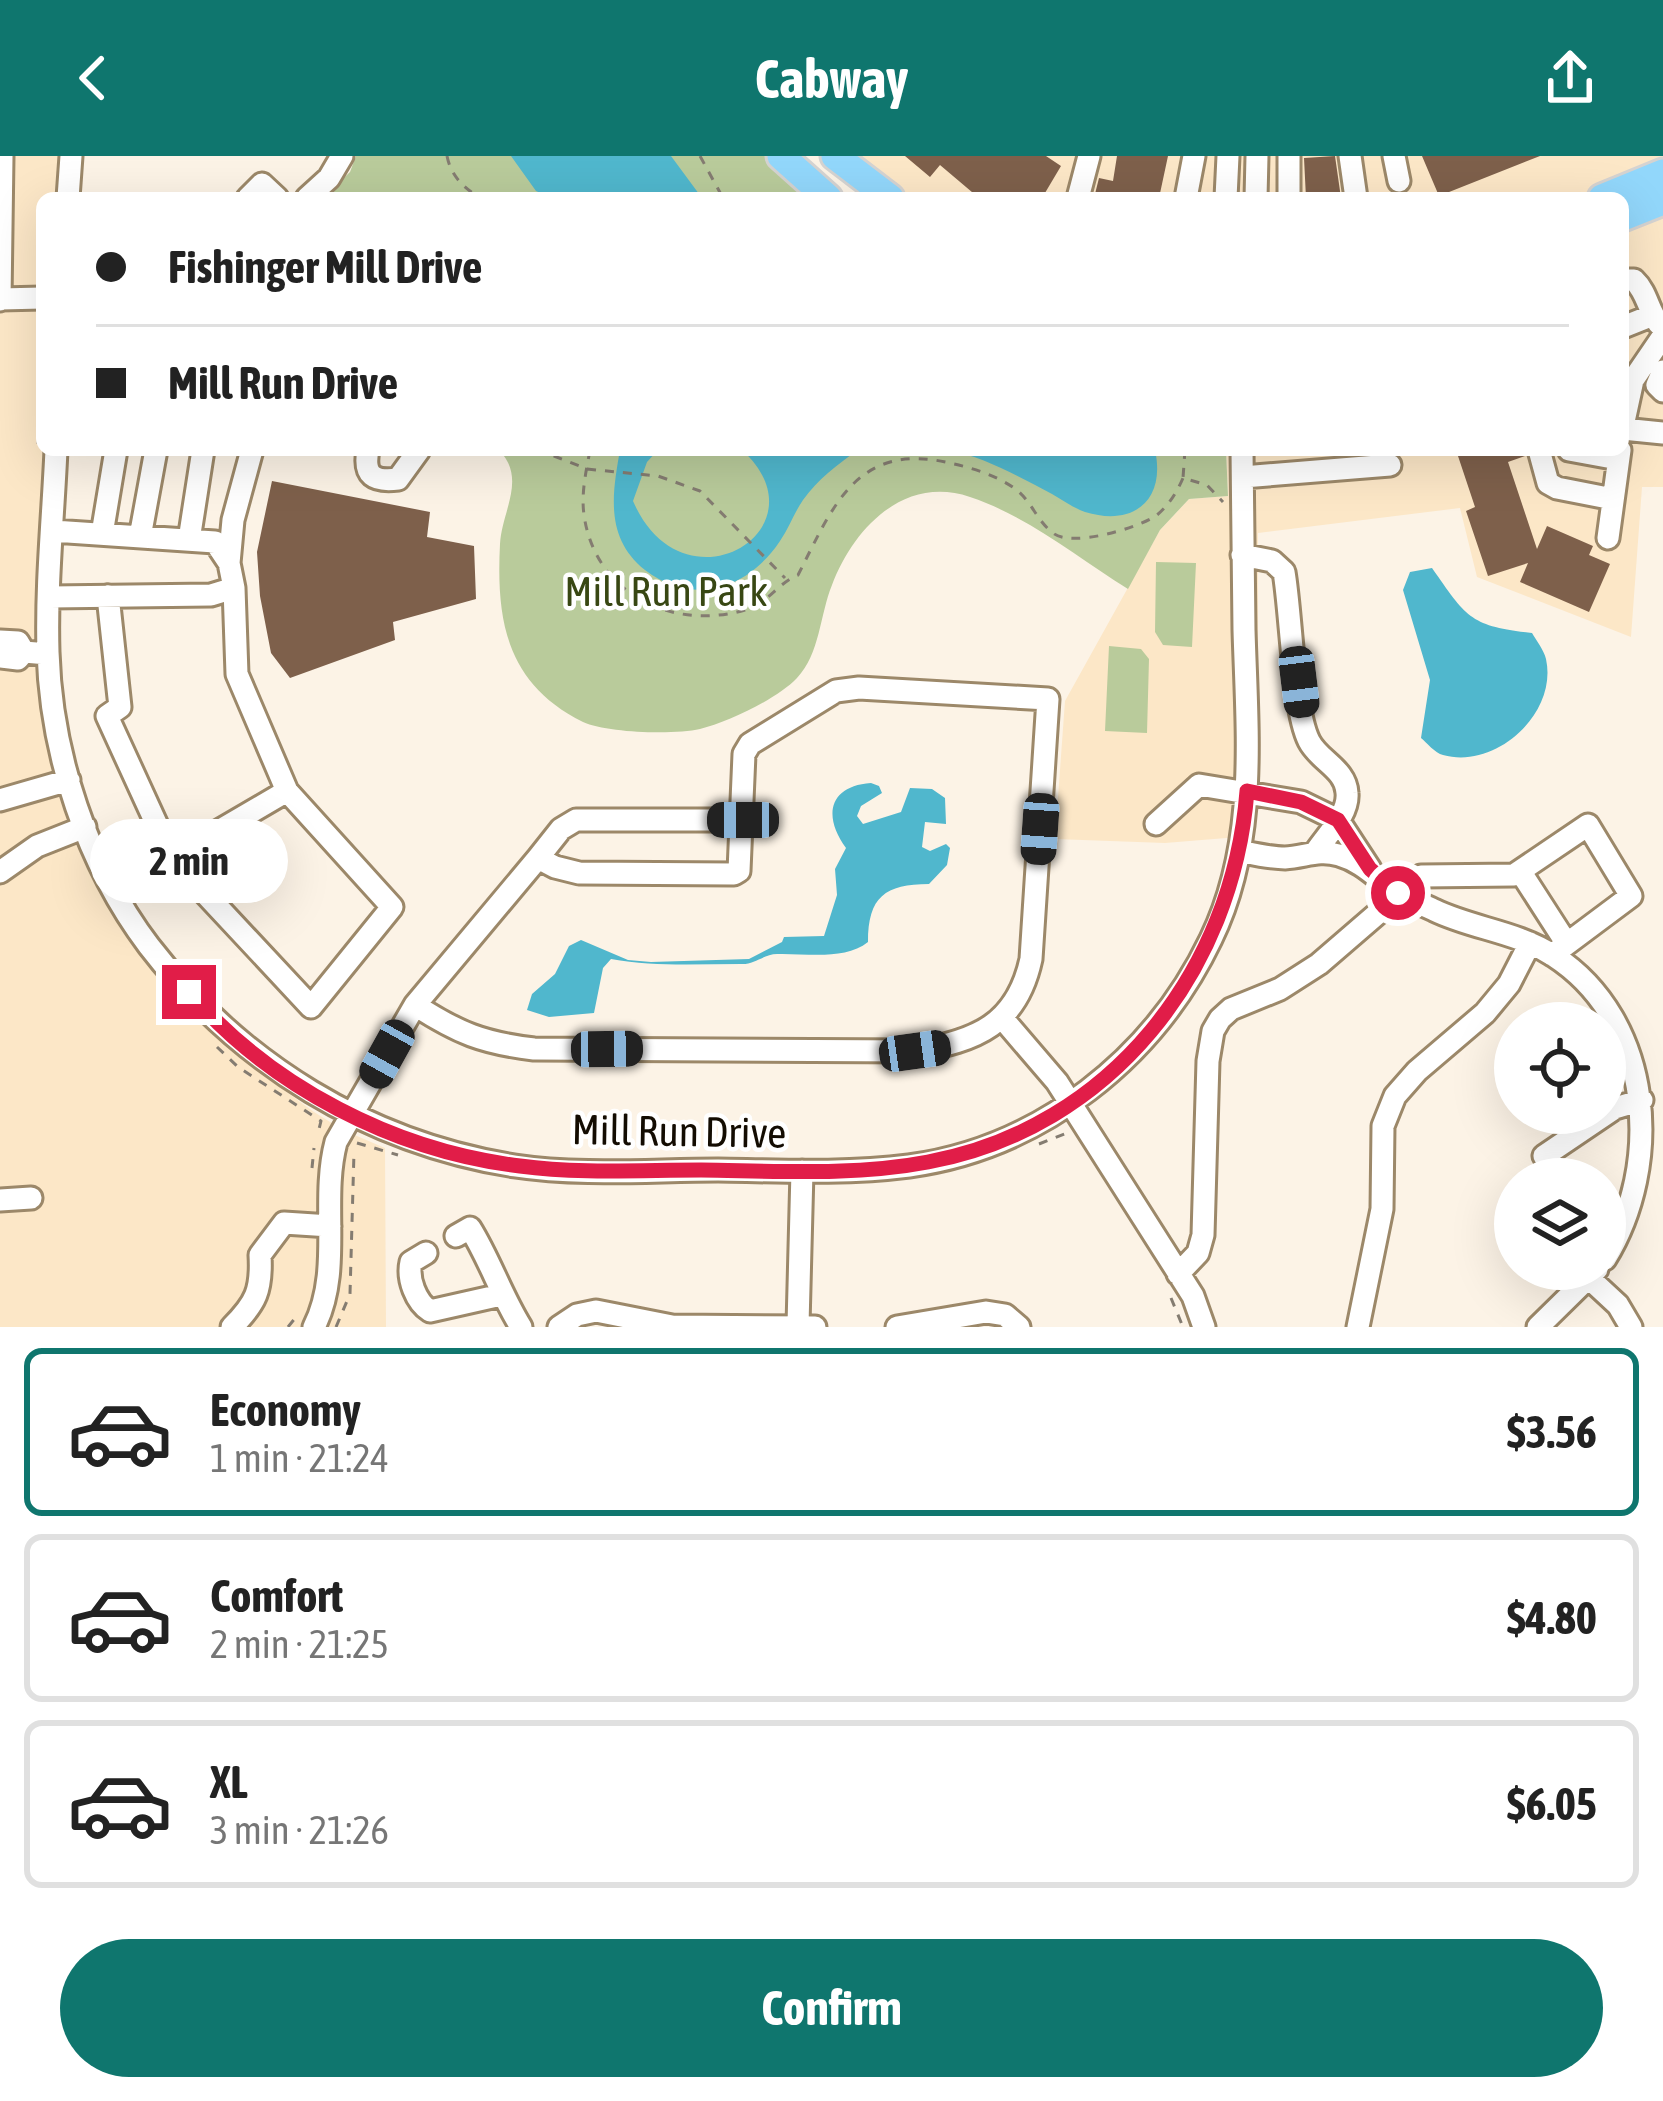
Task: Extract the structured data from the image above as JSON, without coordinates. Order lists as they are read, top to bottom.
{
  "streets": {
    "street": ["Mill Run Drive"]
  },
  "parks": ["Mill Run Park"],
  "page": {
    "header": "Cabway",
    "banner": ["Fishinger Mill Drive", "Mill Run Drive"],
    "bubble": "2 min",
    "list": [
      {
        "name": "Economy",
        "note": "1 min · 21:24",
        "value": "$3.56"
      },
      {
        "name": "Comfort",
        "note": "2 min · 21:25",
        "value": "$4.80"
      },
      {
        "name": "XL",
        "note": "3 min · 21:26",
        "value": "$6.05"
      }
    ],
    "buttons": "Confirm"
  }
}
